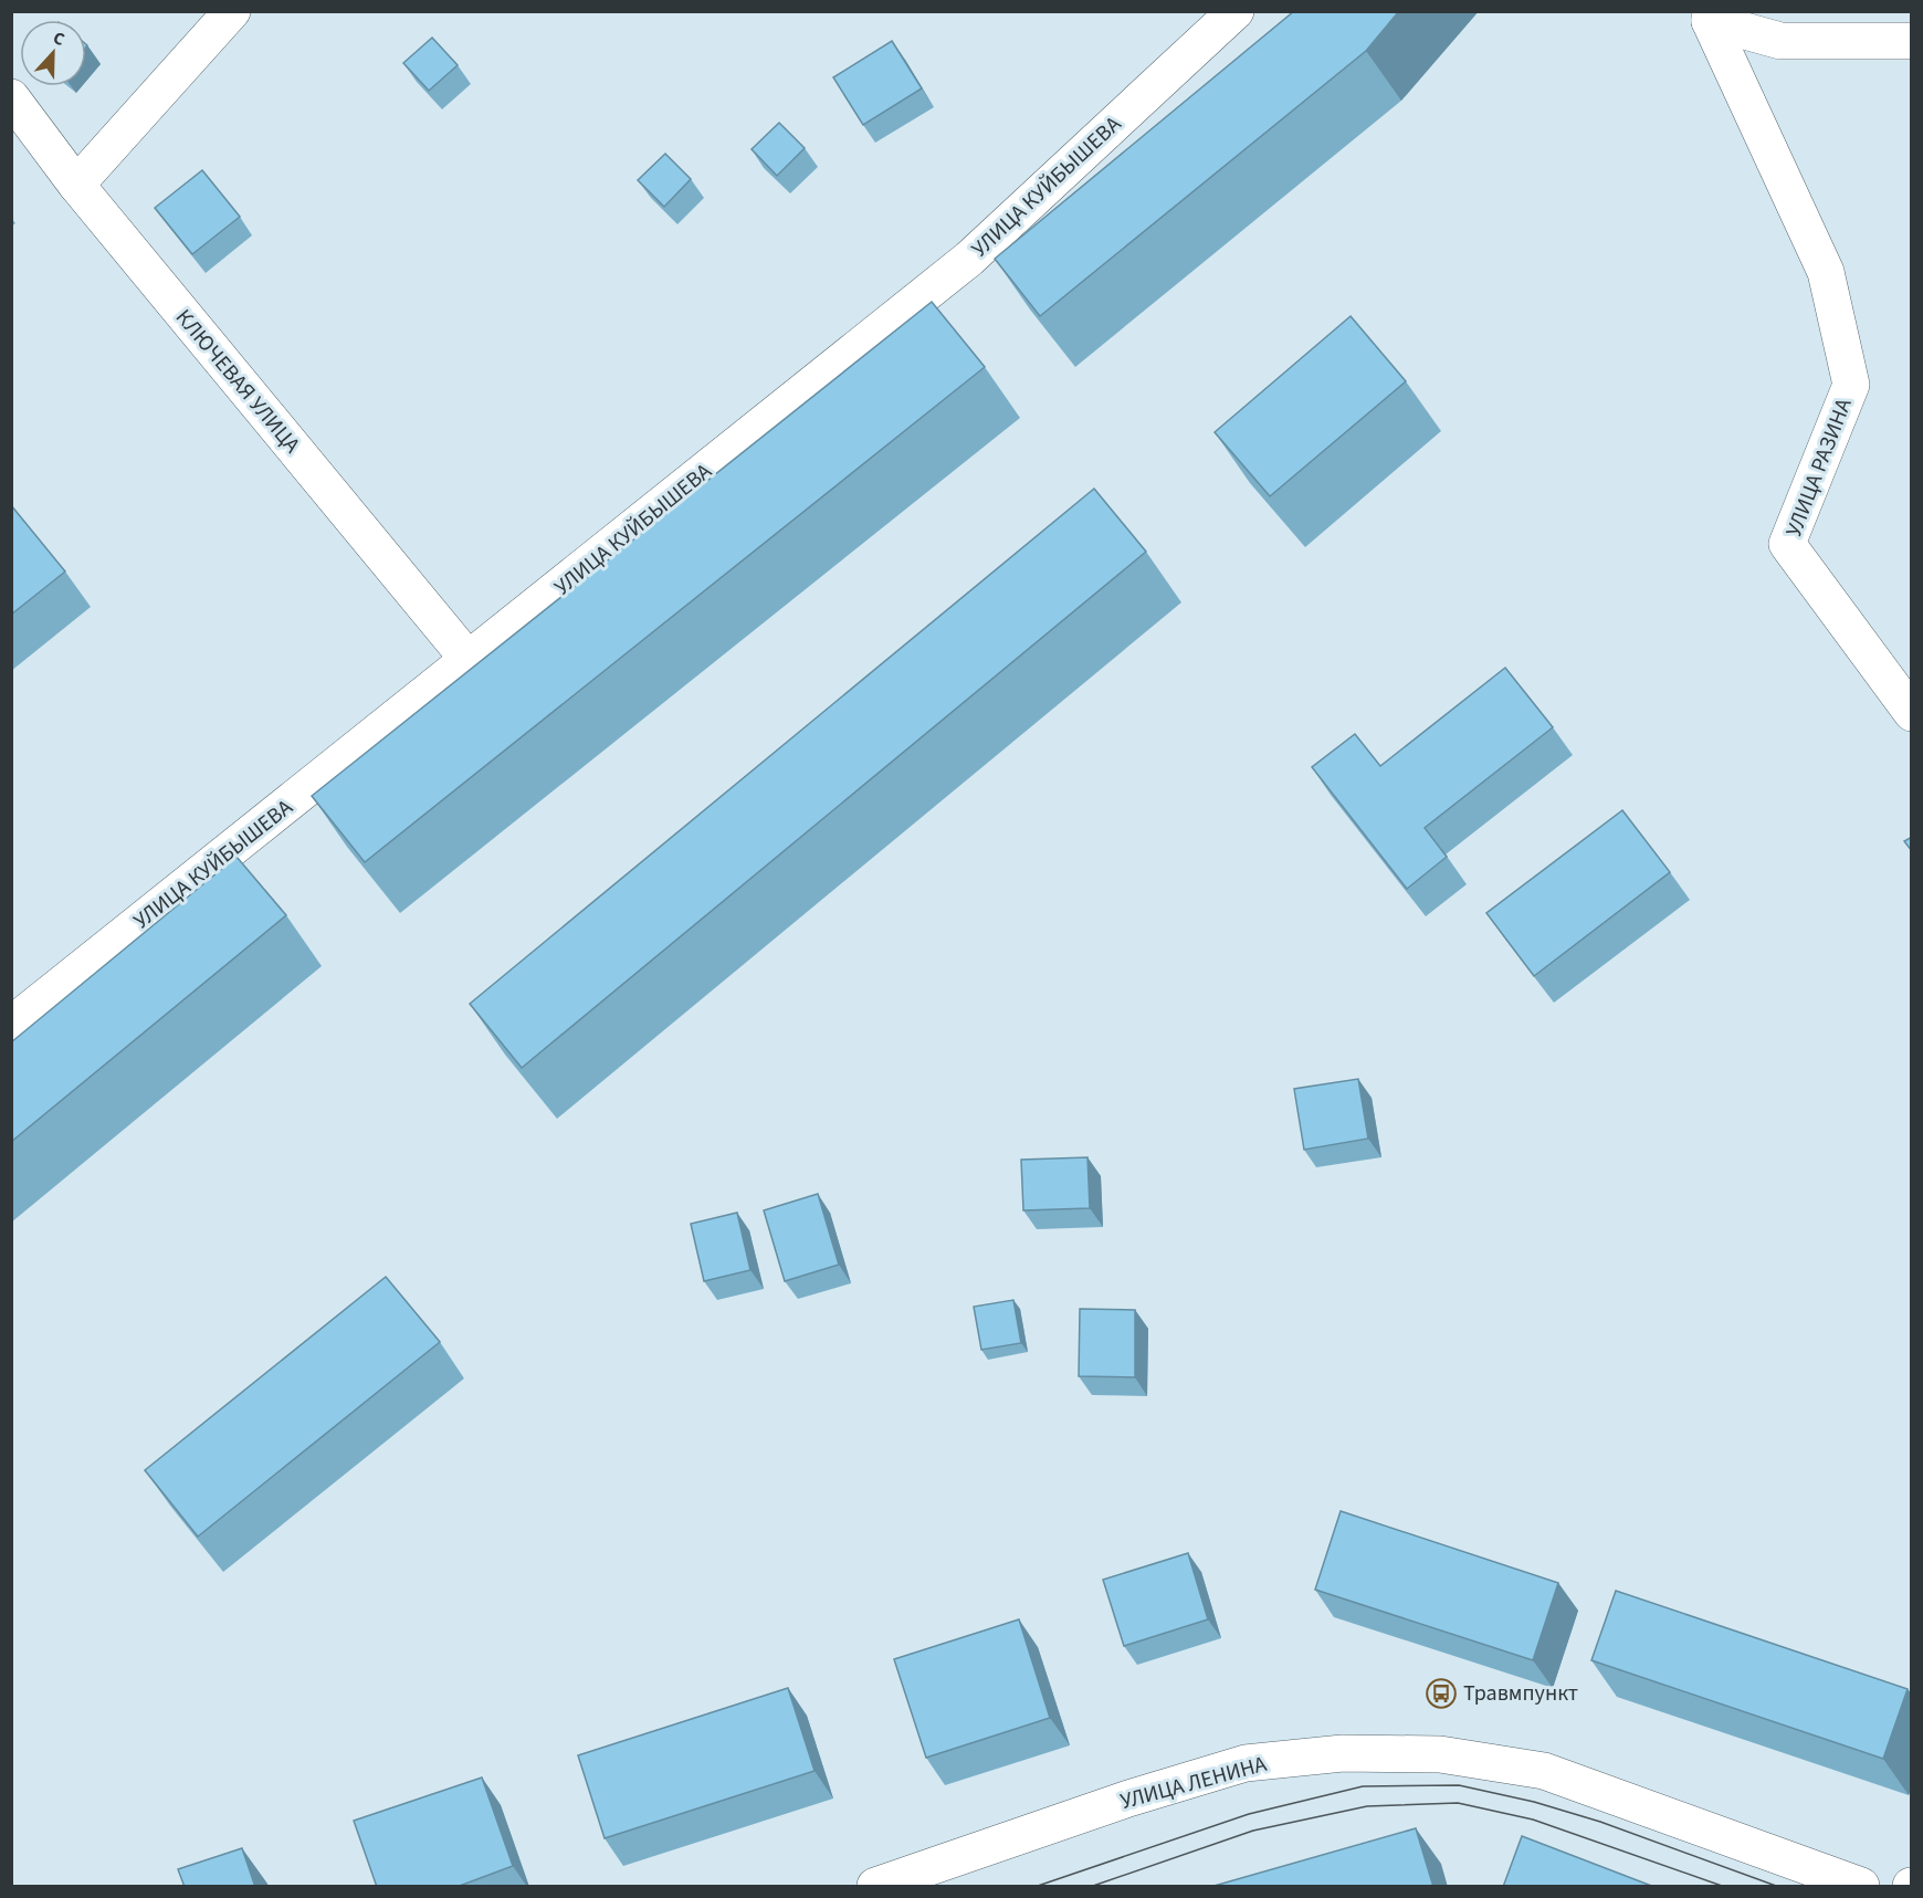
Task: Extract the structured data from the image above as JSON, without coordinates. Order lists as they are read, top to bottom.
{
  "streets": {
    "main road": [
      "УЛИЦА КУЙБЫШЕВА",
      "КЛЮЧЕВАЯ УЛИЦА",
      "УЛИЦА РАЗИНА",
      "УЛИЦА ЛЕНИНА"
    ]
  },
  "crossings": [
    ["УЛИЦА КУЙБЫШЕВА", "КЛЮЧЕВАЯ УЛИЦА"]
  ],
  "places": {
    "bus stop": ["Травмпункт"]
  },
  "north": "top"
}
